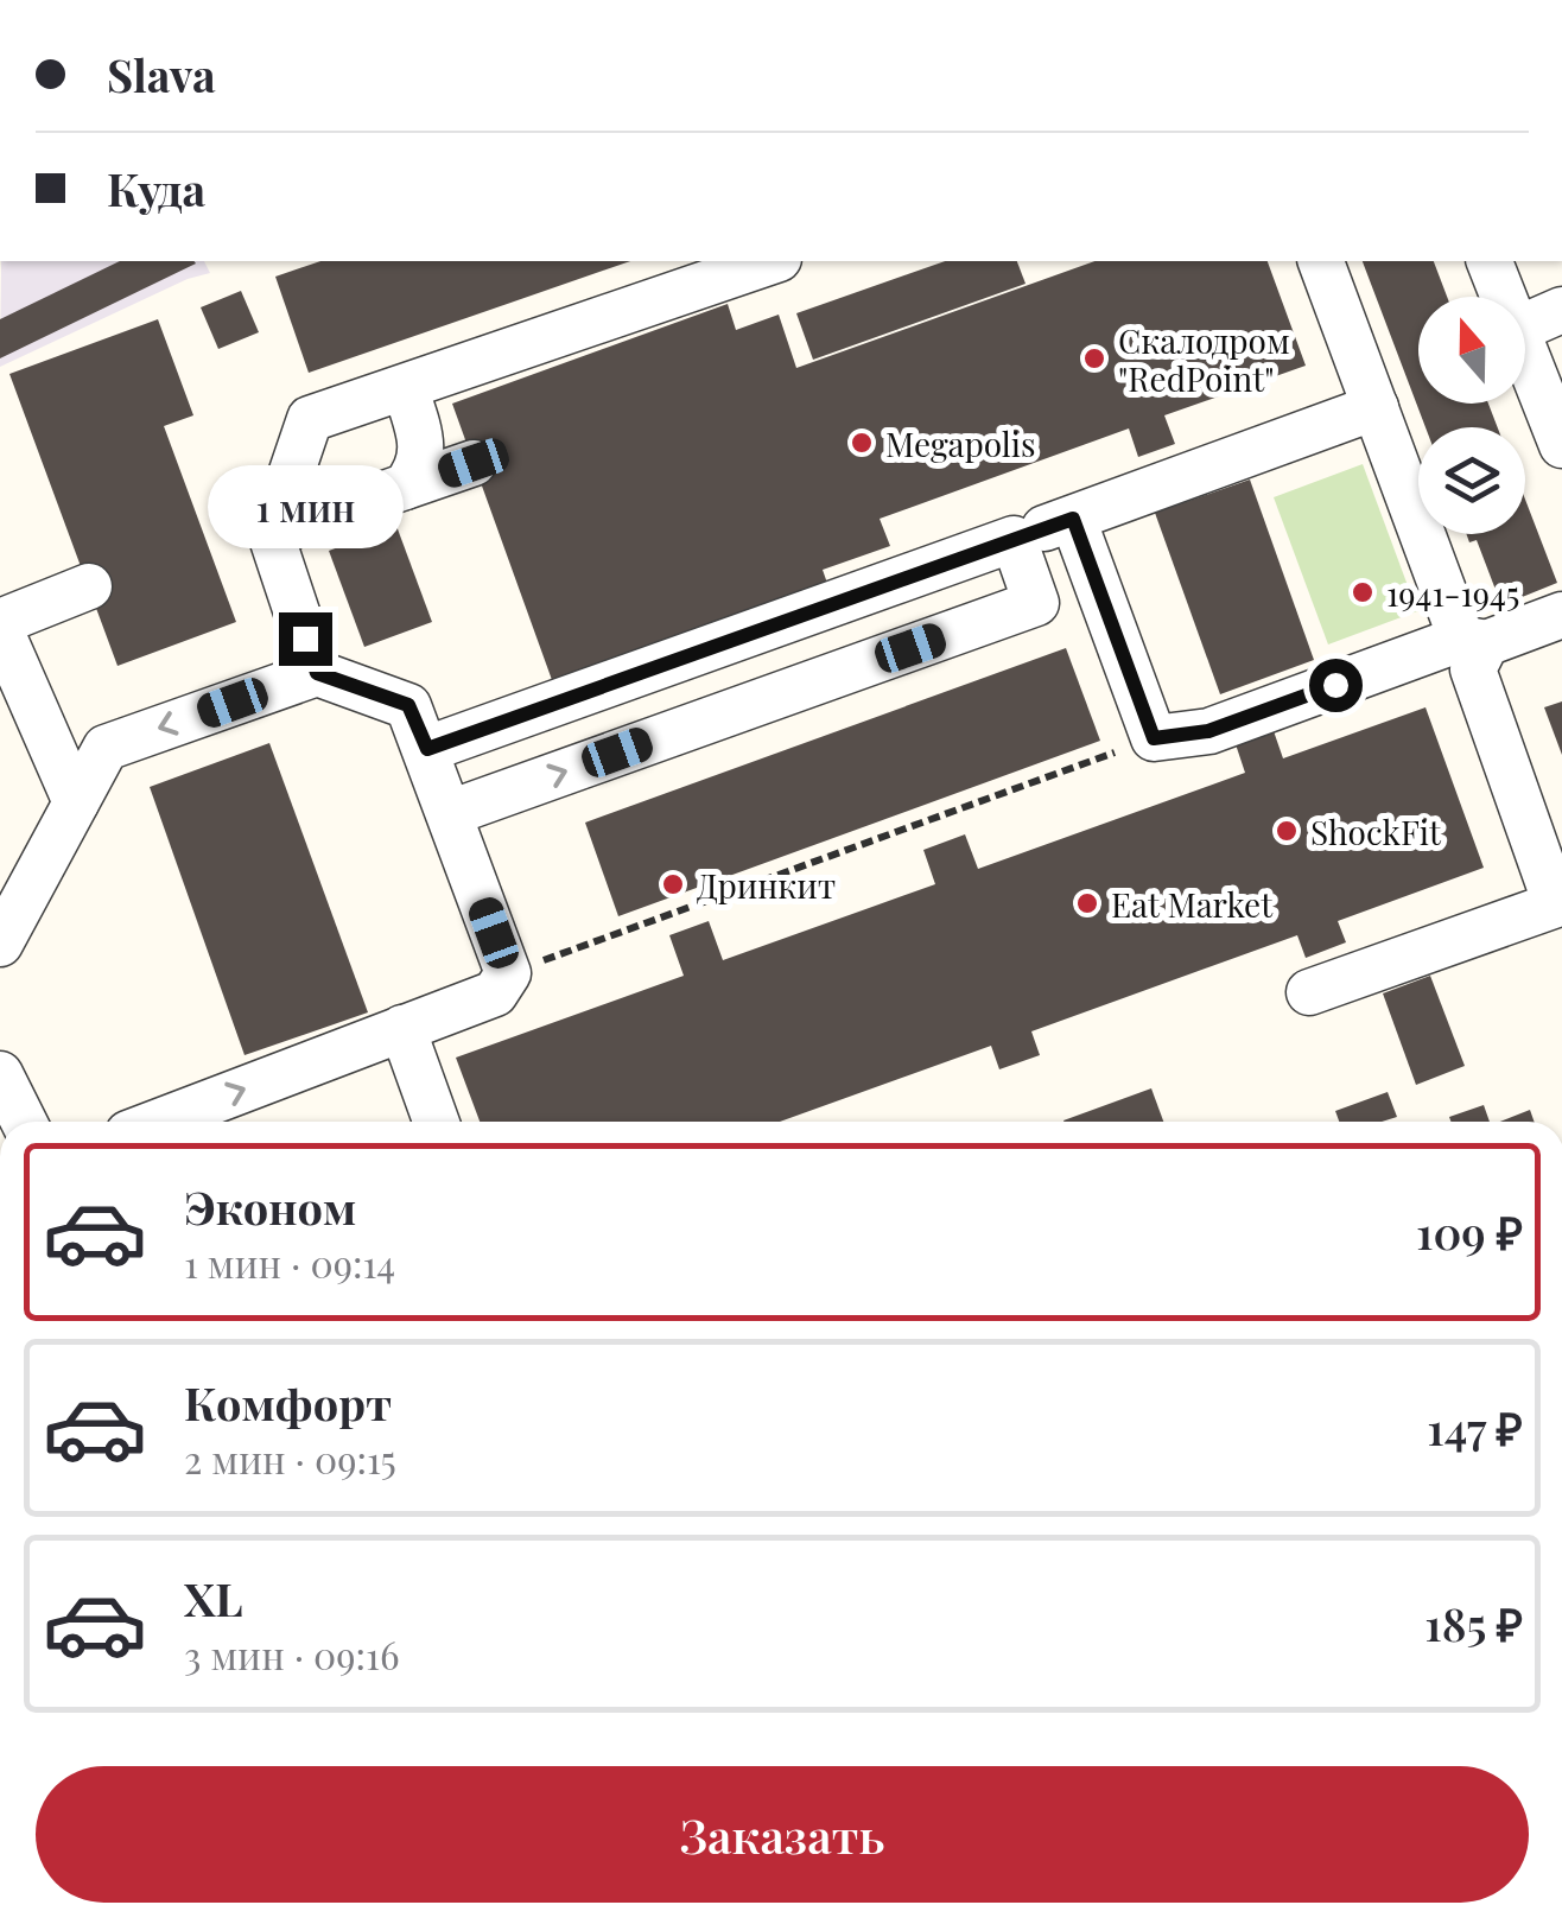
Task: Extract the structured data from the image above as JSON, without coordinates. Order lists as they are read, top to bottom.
{
  "places": [
    "Скалодром \"RedPoint\"",
    "Megapolis",
    "1941-1945",
    "ShockFit",
    "Дринкит",
    "Eat Market"
  ],
  "north": "top",
  "page": {
    "banner": ["Slava", "Куда"],
    "bubble": "1 мин",
    "list": [
      {
        "name": "Эконом",
        "note": "1 мин · 09:14",
        "value": "109 ₽"
      },
      {
        "name": "Комфорт",
        "note": "2 мин · 09:15",
        "value": "147 ₽"
      },
      {
        "name": "XL",
        "note": "3 мин · 09:16",
        "value": "185 ₽"
      }
    ],
    "buttons": "Заказать"
  }
}
